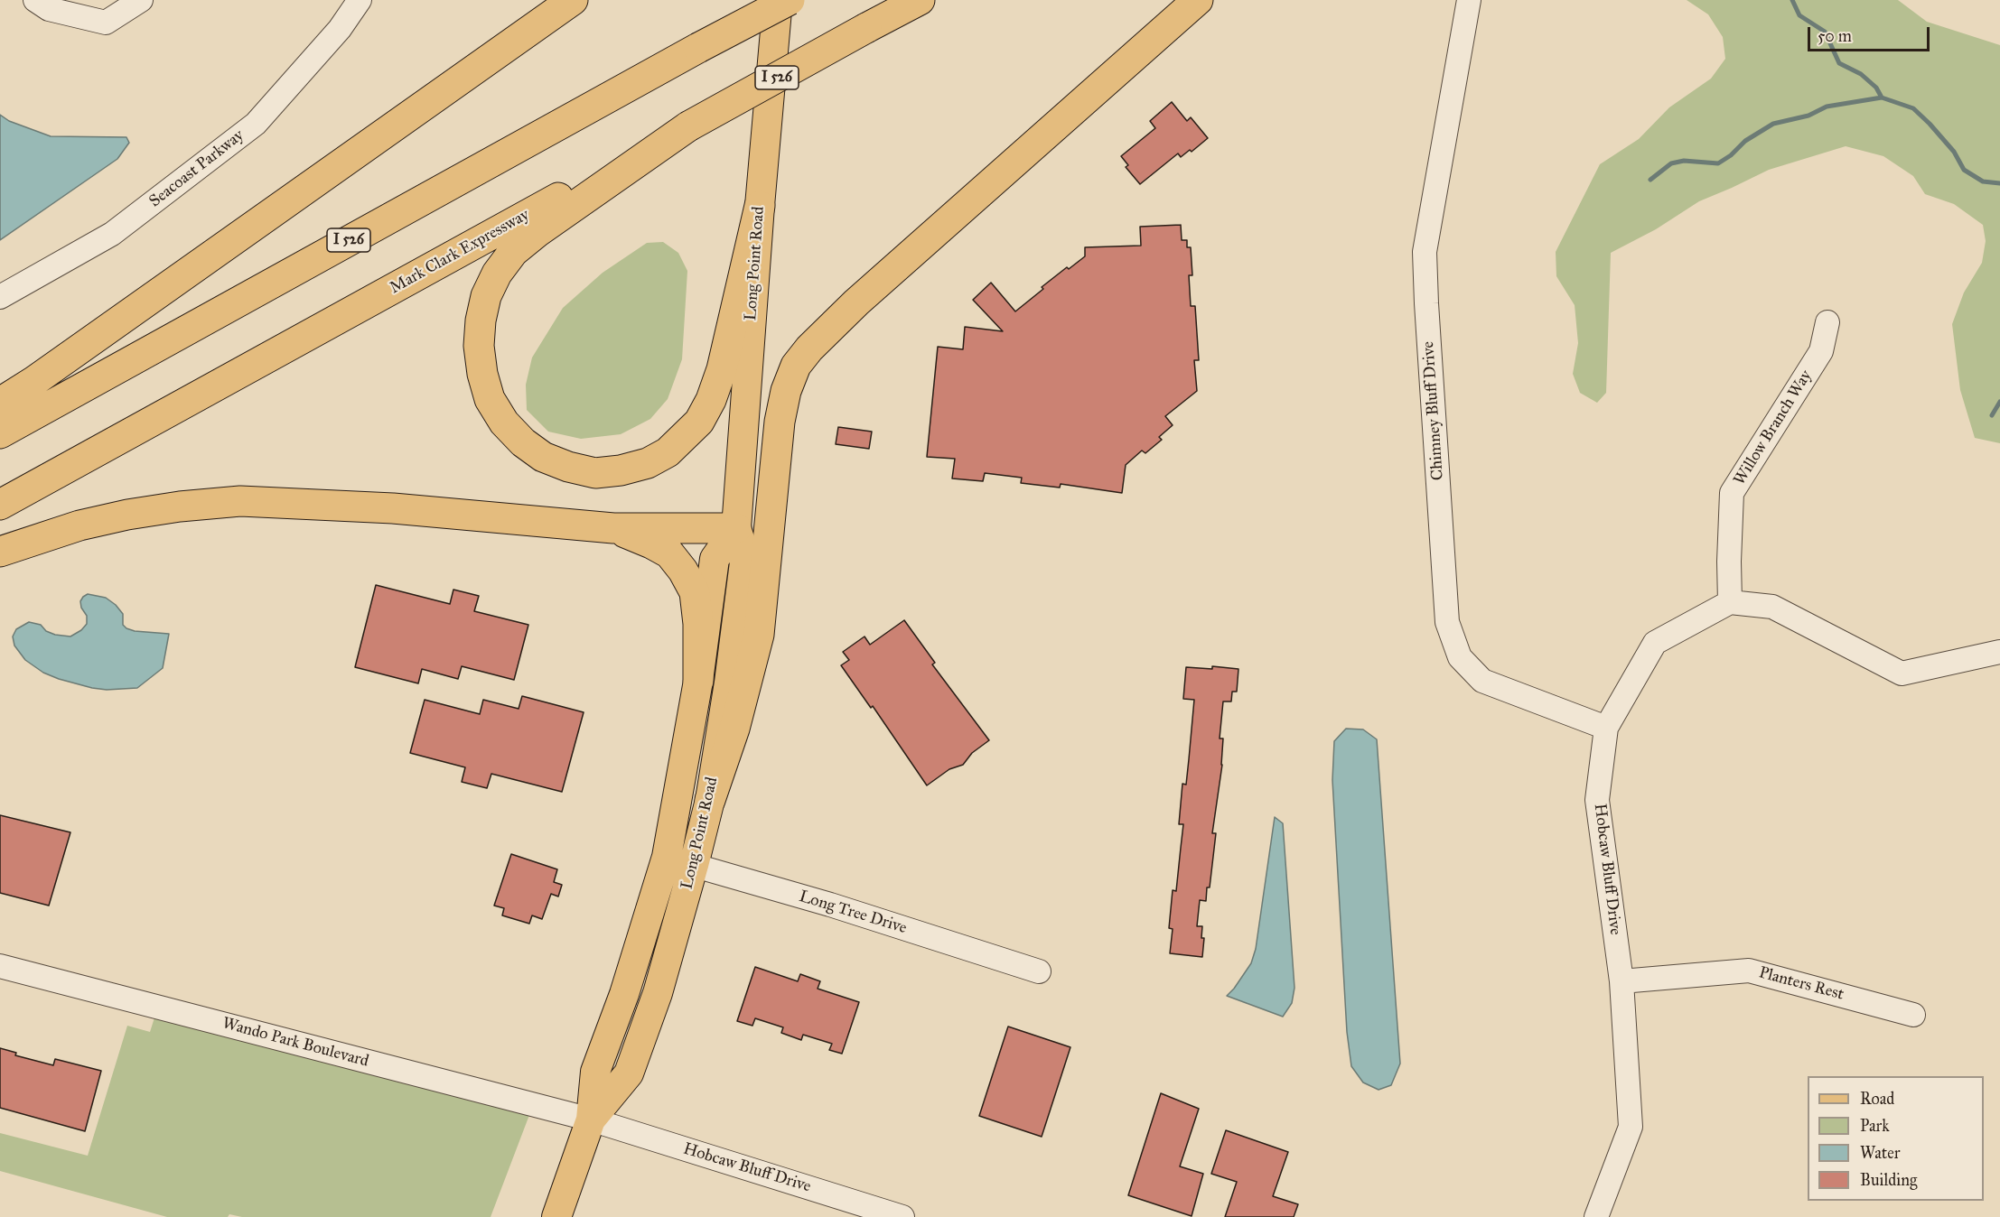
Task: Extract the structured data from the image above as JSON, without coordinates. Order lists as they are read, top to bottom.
{
  "streets": {
    "highway": ["I 526", "Mark Clark Expressway"],
    "main road": ["Long Point Road"],
    "street": [
      "Seacoast Parkway",
      "Chimney Bluff Drive",
      "Willow Branch Way",
      "Hobcaw Bluff Drive",
      "Long Tree Drive",
      "Planters Rest",
      "Wando Park Boulevard"
    ]
  },
  "crossings": [
    ["Long Point Road", "Hobcaw Bluff Drive"],
    ["Long Point Road", "Long Tree Drive"],
    ["Long Point Road", "Wando Park Boulevard"],
    ["Chimney Bluff Drive", "Hobcaw Bluff Drive"],
    ["Willow Branch Way", "Hobcaw Bluff Drive"],
    ["Hobcaw Bluff Drive", "Planters Rest"],
    ["Hobcaw Bluff Drive", "Wando Park Boulevard"]
  ],
  "legend": [
    "Road",
    "Park",
    "Water",
    "Building"
  ],
  "scale_bar": "50 m"
}
